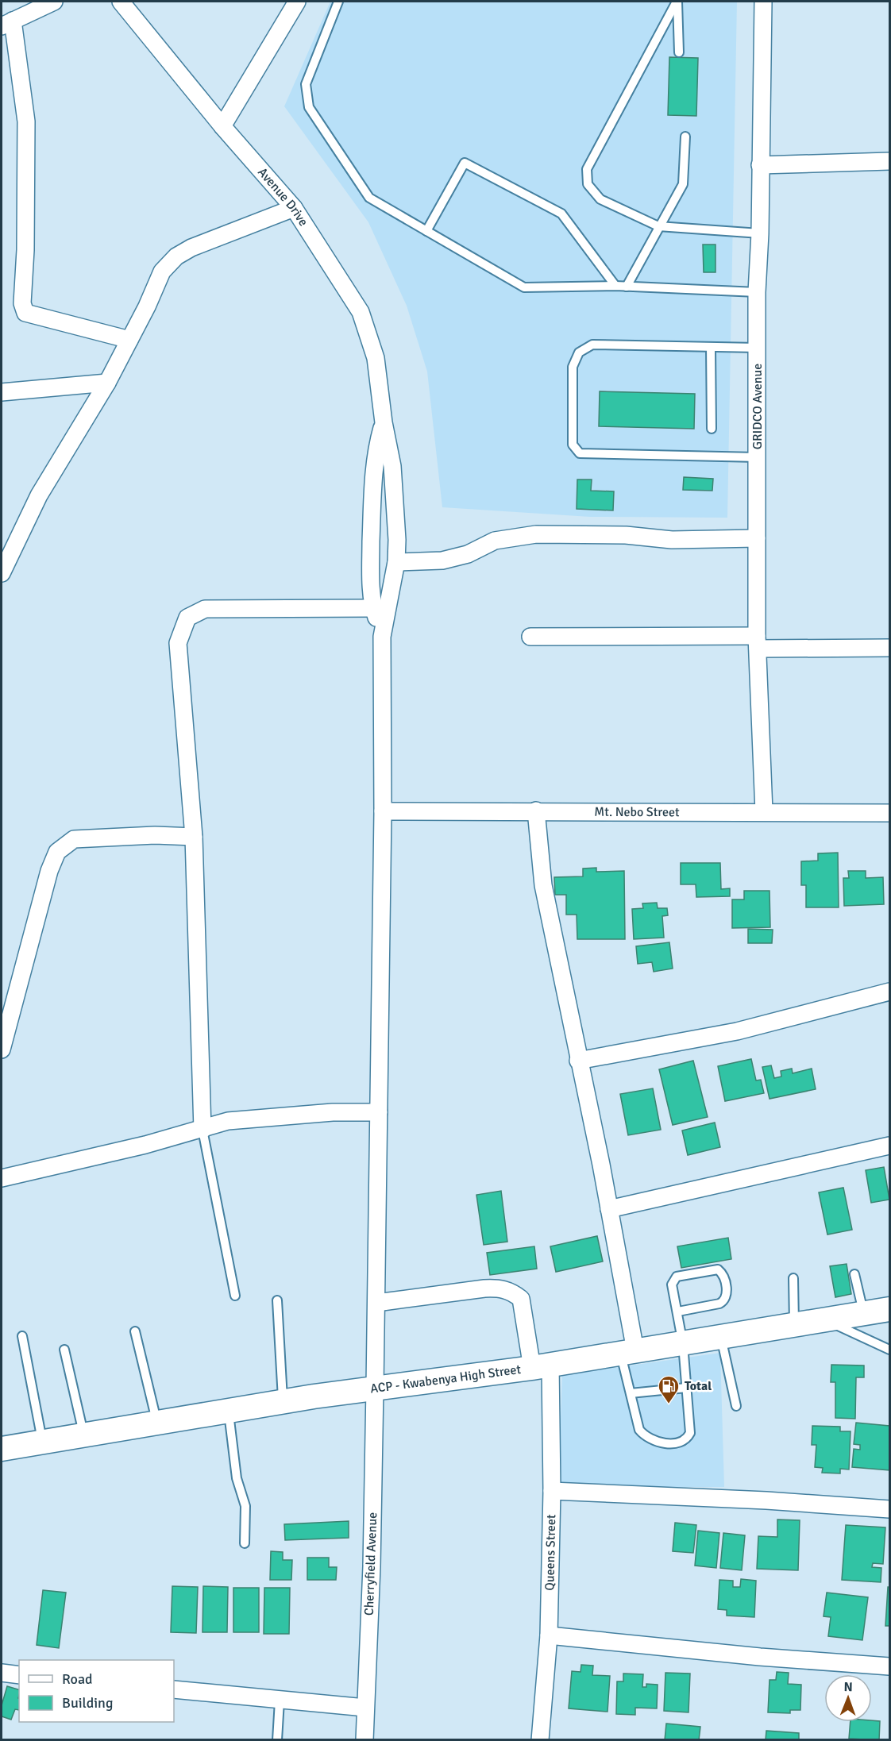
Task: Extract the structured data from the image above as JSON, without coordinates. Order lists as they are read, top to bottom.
{
  "streets": {
    "main road": ["ACP - Kwabenya High Street"],
    "street": [
      "Avenue Drive",
      "GRIDCO Avenue",
      "Mt. Nebo Street",
      "Queens Street",
      "Cherryfield Avenue"
    ]
  },
  "crossings": [
    ["Avenue Drive", "Cherryfield Avenue"],
    ["GRIDCO Avenue", "Mt. Nebo Street"],
    ["Mt. Nebo Street", "Cherryfield Avenue"],
    ["ACP - Kwabenya High Street", "Queens Street"],
    ["ACP - Kwabenya High Street", "Cherryfield Avenue"],
    ["Queens Street", "Cherryfield Avenue"]
  ],
  "places": {
    "fuel station": ["Total"]
  },
  "legend": ["Road", "Building"],
  "north": "top"
}
